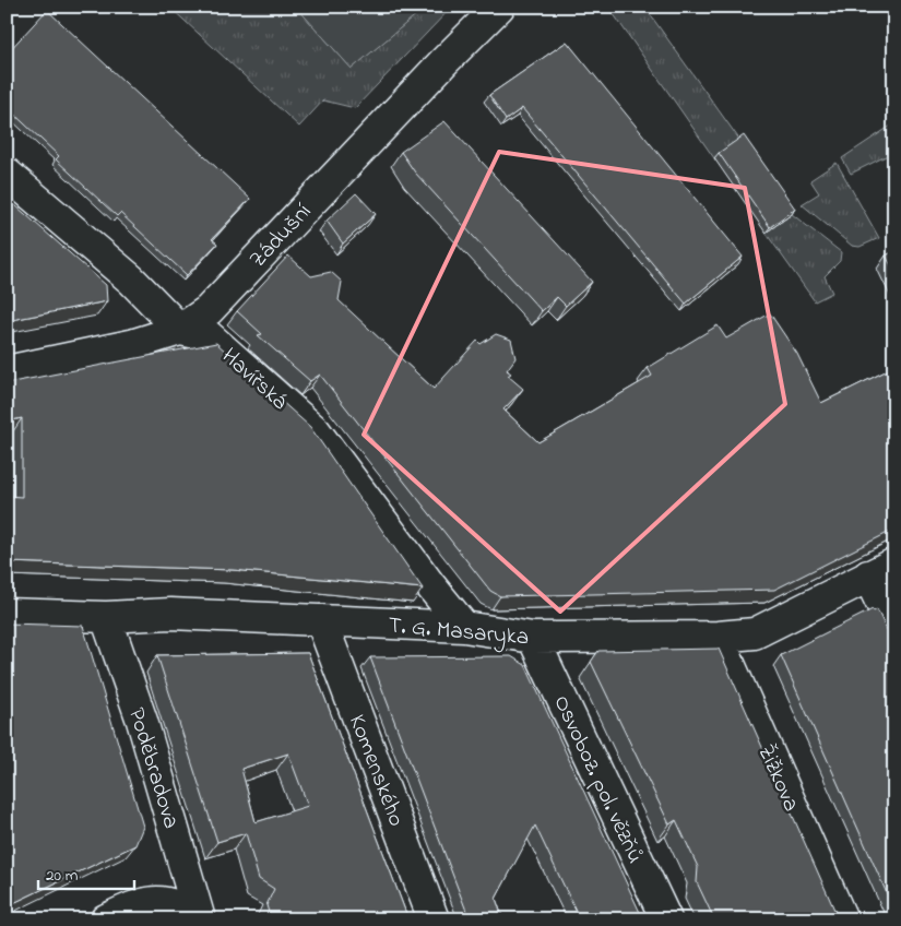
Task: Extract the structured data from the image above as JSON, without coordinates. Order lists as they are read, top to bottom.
{
  "streets": {
    "street": [
      "Zádušní",
      "Havířská",
      "T. G. Masaryka",
      "Poděbradova",
      "Komenského",
      "Žižkova",
      "Osvoboz. pol. vězňů"
    ]
  },
  "crossings": [
    ["Zádušní", "Havířská"],
    ["Havířská", "T. G. Masaryka"],
    ["T. G. Masaryka", "Poděbradova"],
    ["T. G. Masaryka", "Komenského"],
    ["T. G. Masaryka", "Žižkova"],
    ["T. G. Masaryka", "Osvoboz. pol. vězňů"]
  ],
  "scale_bar": "20 m"
}
